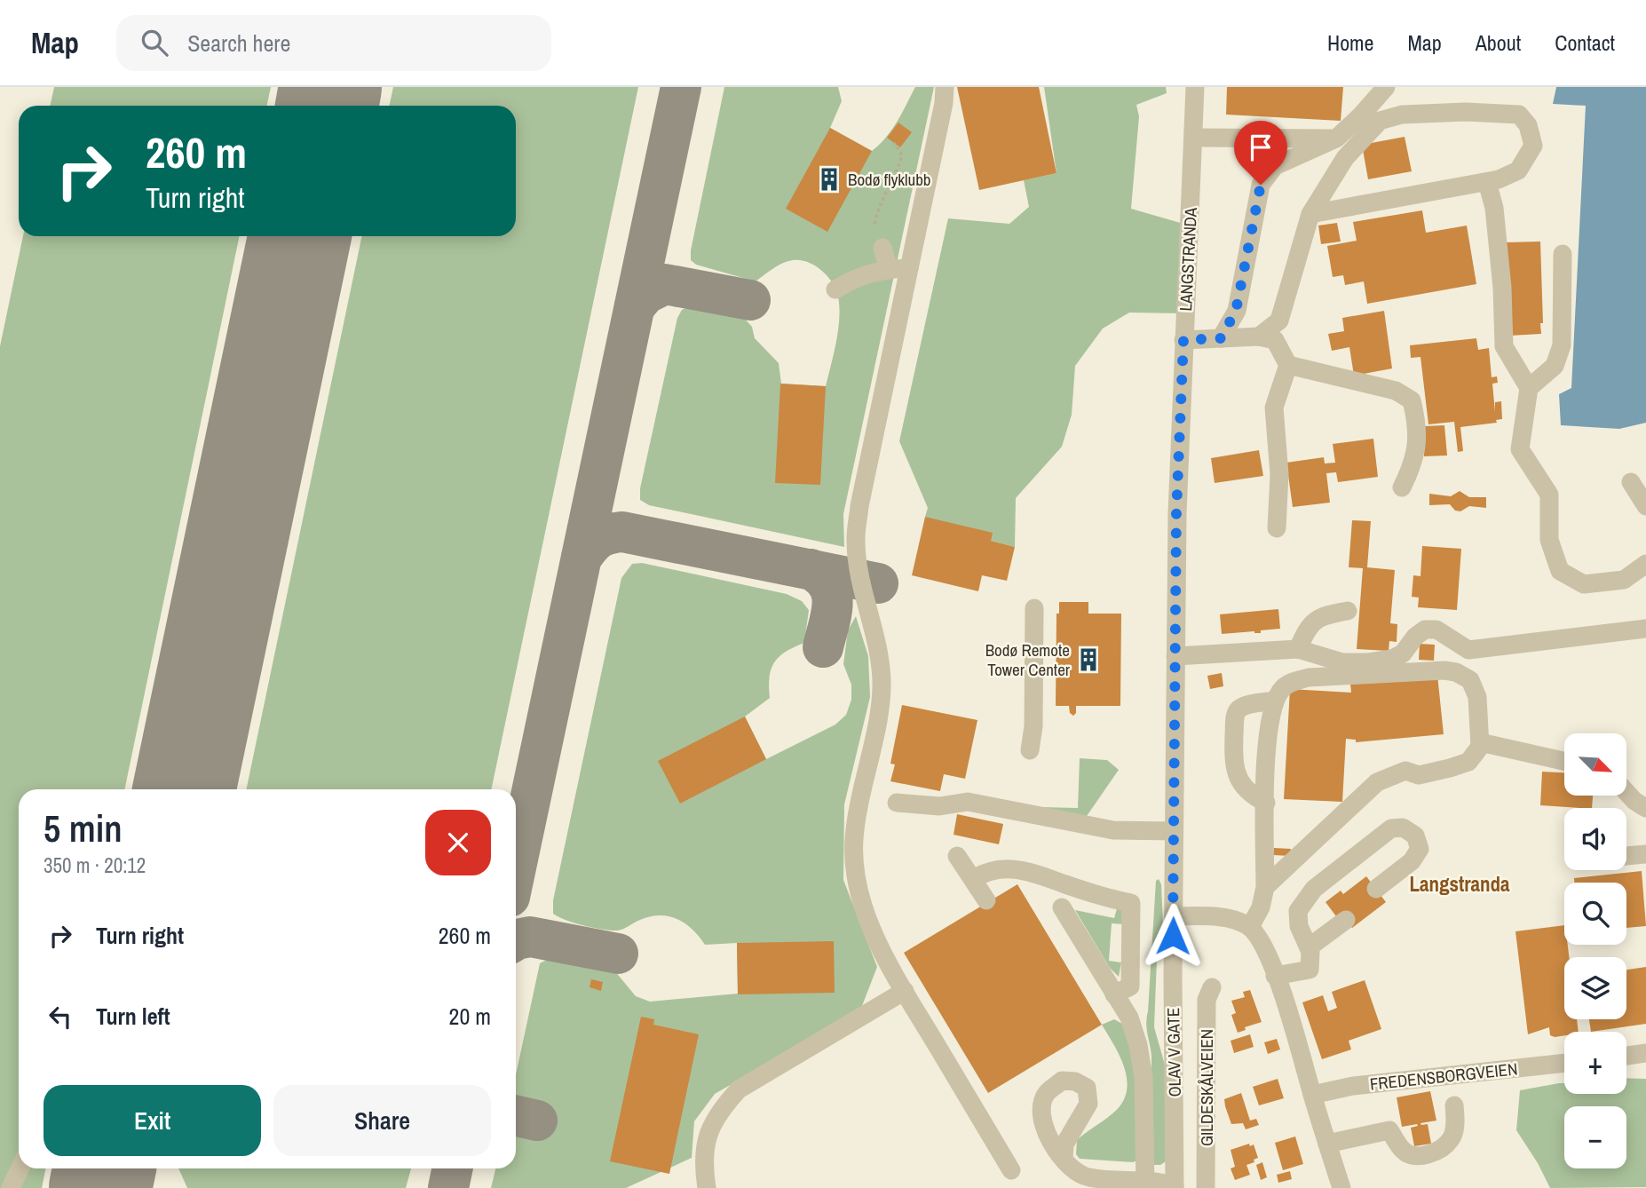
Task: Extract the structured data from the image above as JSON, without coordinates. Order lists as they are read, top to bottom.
{
  "streets": {
    "street": [
      "LANGSTRANDA",
      "OLAV V GATE",
      "FREDENSBORGVEIEN",
      "GILDESKÅLVEIEN"
    ]
  },
  "crossings": [
    ["LANGSTRANDA", "OLAV V GATE"]
  ],
  "districts": ["Langstranda"],
  "places": {
    "building": ["Bodø flyklubb", "Bodø Remote Tower Center"]
  },
  "north": "bottom right",
  "page": {
    "header": "Map",
    "search": "Search here",
    "nav": [
      "Home",
      "Map",
      "About",
      "Contact"
    ],
    "turn": ["260 m", "Turn right"],
    "map_buttons": ["+", "−"],
    "heading": ["5 min", "350 m · 20:12"],
    "list": [
      {
        "name": "Turn right",
        "value": "260 m"
      },
      {
        "name": "Turn left",
        "value": "20 m"
      }
    ],
    "buttons": ["Exit", "Share"]
  }
}
